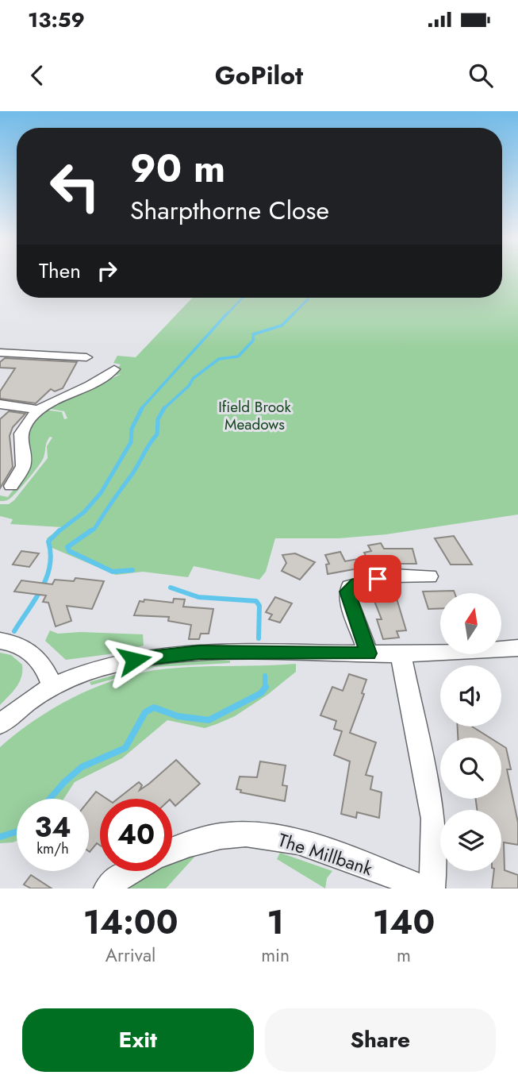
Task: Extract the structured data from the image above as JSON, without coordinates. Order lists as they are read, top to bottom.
{
  "streets": {
    "street": ["The Millbank"]
  },
  "parks": ["Ifield Brook Meadows"],
  "north": "top",
  "page": {
    "status": "13:59",
    "header": "GoPilot",
    "turn": ["90 m", "Sharpthorne Close"],
    "then": "Then",
    "speed": "34 km/h",
    "limit": "40",
    "eta": [
      "14:00",
      "Arrival",
      "1",
      "min",
      "140",
      "m"
    ],
    "buttons": ["Exit", "Share"]
  }
}
